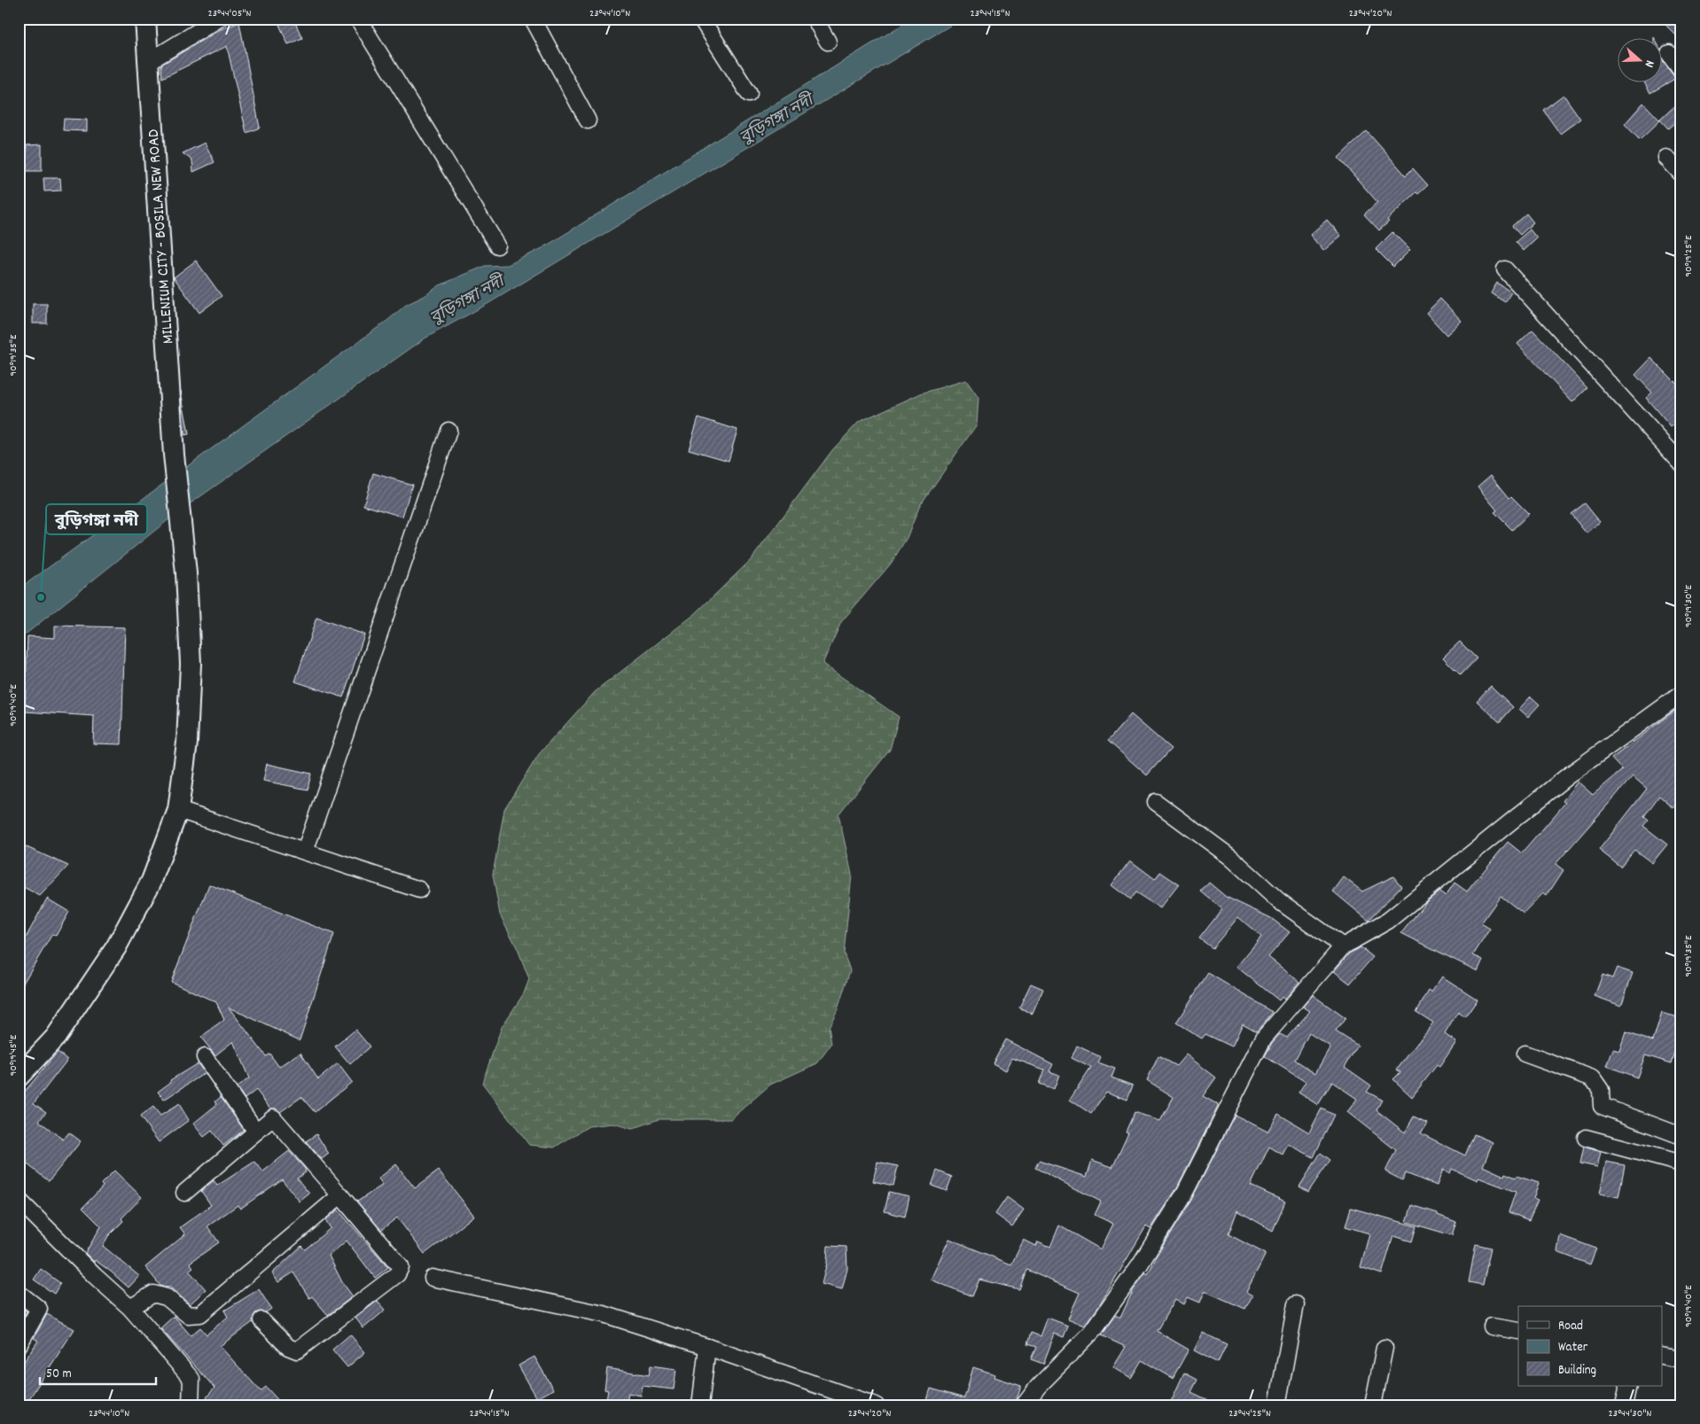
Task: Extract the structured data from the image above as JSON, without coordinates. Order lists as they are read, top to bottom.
{
  "streets": {
    "street": ["MILLENIUM CITY - BOSILA NEW ROAD"]
  },
  "water": ["বুড়িগঙ্গা নদী"],
  "places": ["বুড়িগঙ্গা নদী"],
  "legend": ["Road", "Water", "Building"],
  "scale_bar": "50 m",
  "north": "right",
  "coordinates": [
    "23°44'05\"N",
    "23°44'10\"N",
    "23°44'15\"N",
    "23°44'20\"N",
    "90°19'25\"E",
    "90°19'35\"E",
    "90°19'30\"E",
    "90°19'40\"E",
    "90°19'45\"E",
    "23°44'25\"N",
    "23°44'30\"N"
  ]
}
